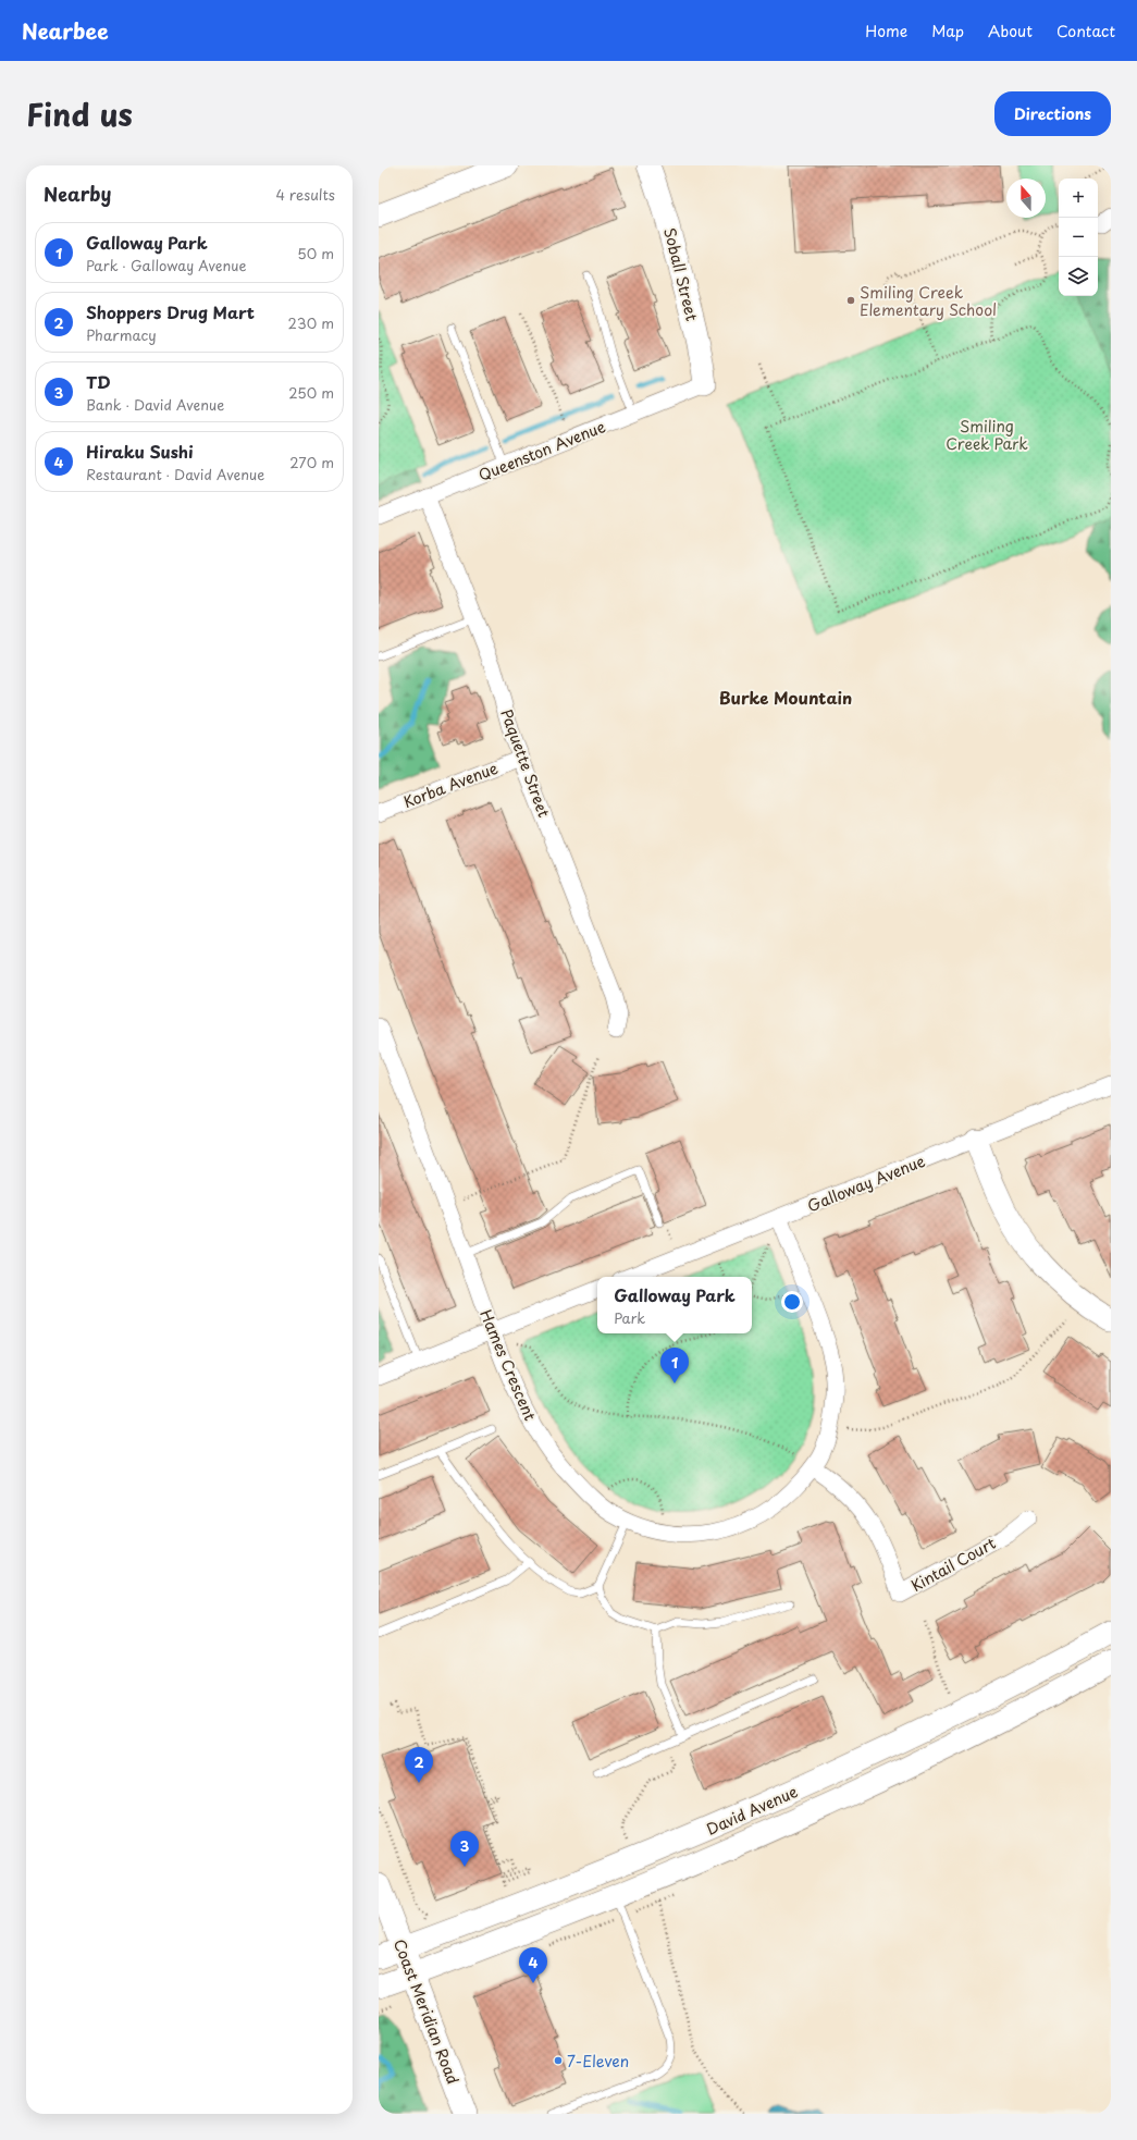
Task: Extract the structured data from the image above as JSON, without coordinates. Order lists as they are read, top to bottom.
{
  "streets": {
    "main road": ["Soball Street", "David Avenue", "Coast Meridian Road"],
    "street": [
      "Queenston Avenue",
      "Paquette Street",
      "Korba Avenue",
      "Galloway Avenue",
      "Hames Crescent",
      "Kintail Court"
    ]
  },
  "crossings": [
    ["Soball Street", "Queenston Avenue"],
    ["Queenston Avenue", "Paquette Street"],
    ["Paquette Street", "Korba Avenue"],
    ["Galloway Avenue", "Hames Crescent"],
    ["Hames Crescent", "Kintail Court"],
    ["David Avenue", "Coast Meridian Road"]
  ],
  "districts": ["Burke Mountain"],
  "parks": ["Smiling Creek Park"],
  "places": ["Smiling Creek Elementary School", "7-Eleven"],
  "north": "top",
  "page": {
    "header": "Nearbee",
    "nav": [
      "Home",
      "Map",
      "About",
      "Contact"
    ],
    "title": "Find us",
    "buttons": "Directions",
    "heading": ["Nearby", "4 results"],
    "map_buttons": ["+", "−"],
    "list": [
      {
        "mark": "1",
        "name": "Galloway Park",
        "note": "Park · Galloway Avenue",
        "value": "50 m"
      },
      {
        "mark": "2",
        "name": "Shoppers Drug Mart",
        "note": "Pharmacy",
        "value": "230 m"
      },
      {
        "mark": "3",
        "name": "TD",
        "note": "Bank · David Avenue",
        "value": "250 m"
      },
      {
        "mark": "4",
        "name": "Hiraku Sushi",
        "note": "Restaurant · David Avenue",
        "value": "270 m"
      }
    ],
    "popup": ["Galloway Park", "Park"],
    "pins": [
      "1",
      "2",
      "3",
      "4"
    ]
  }
}
